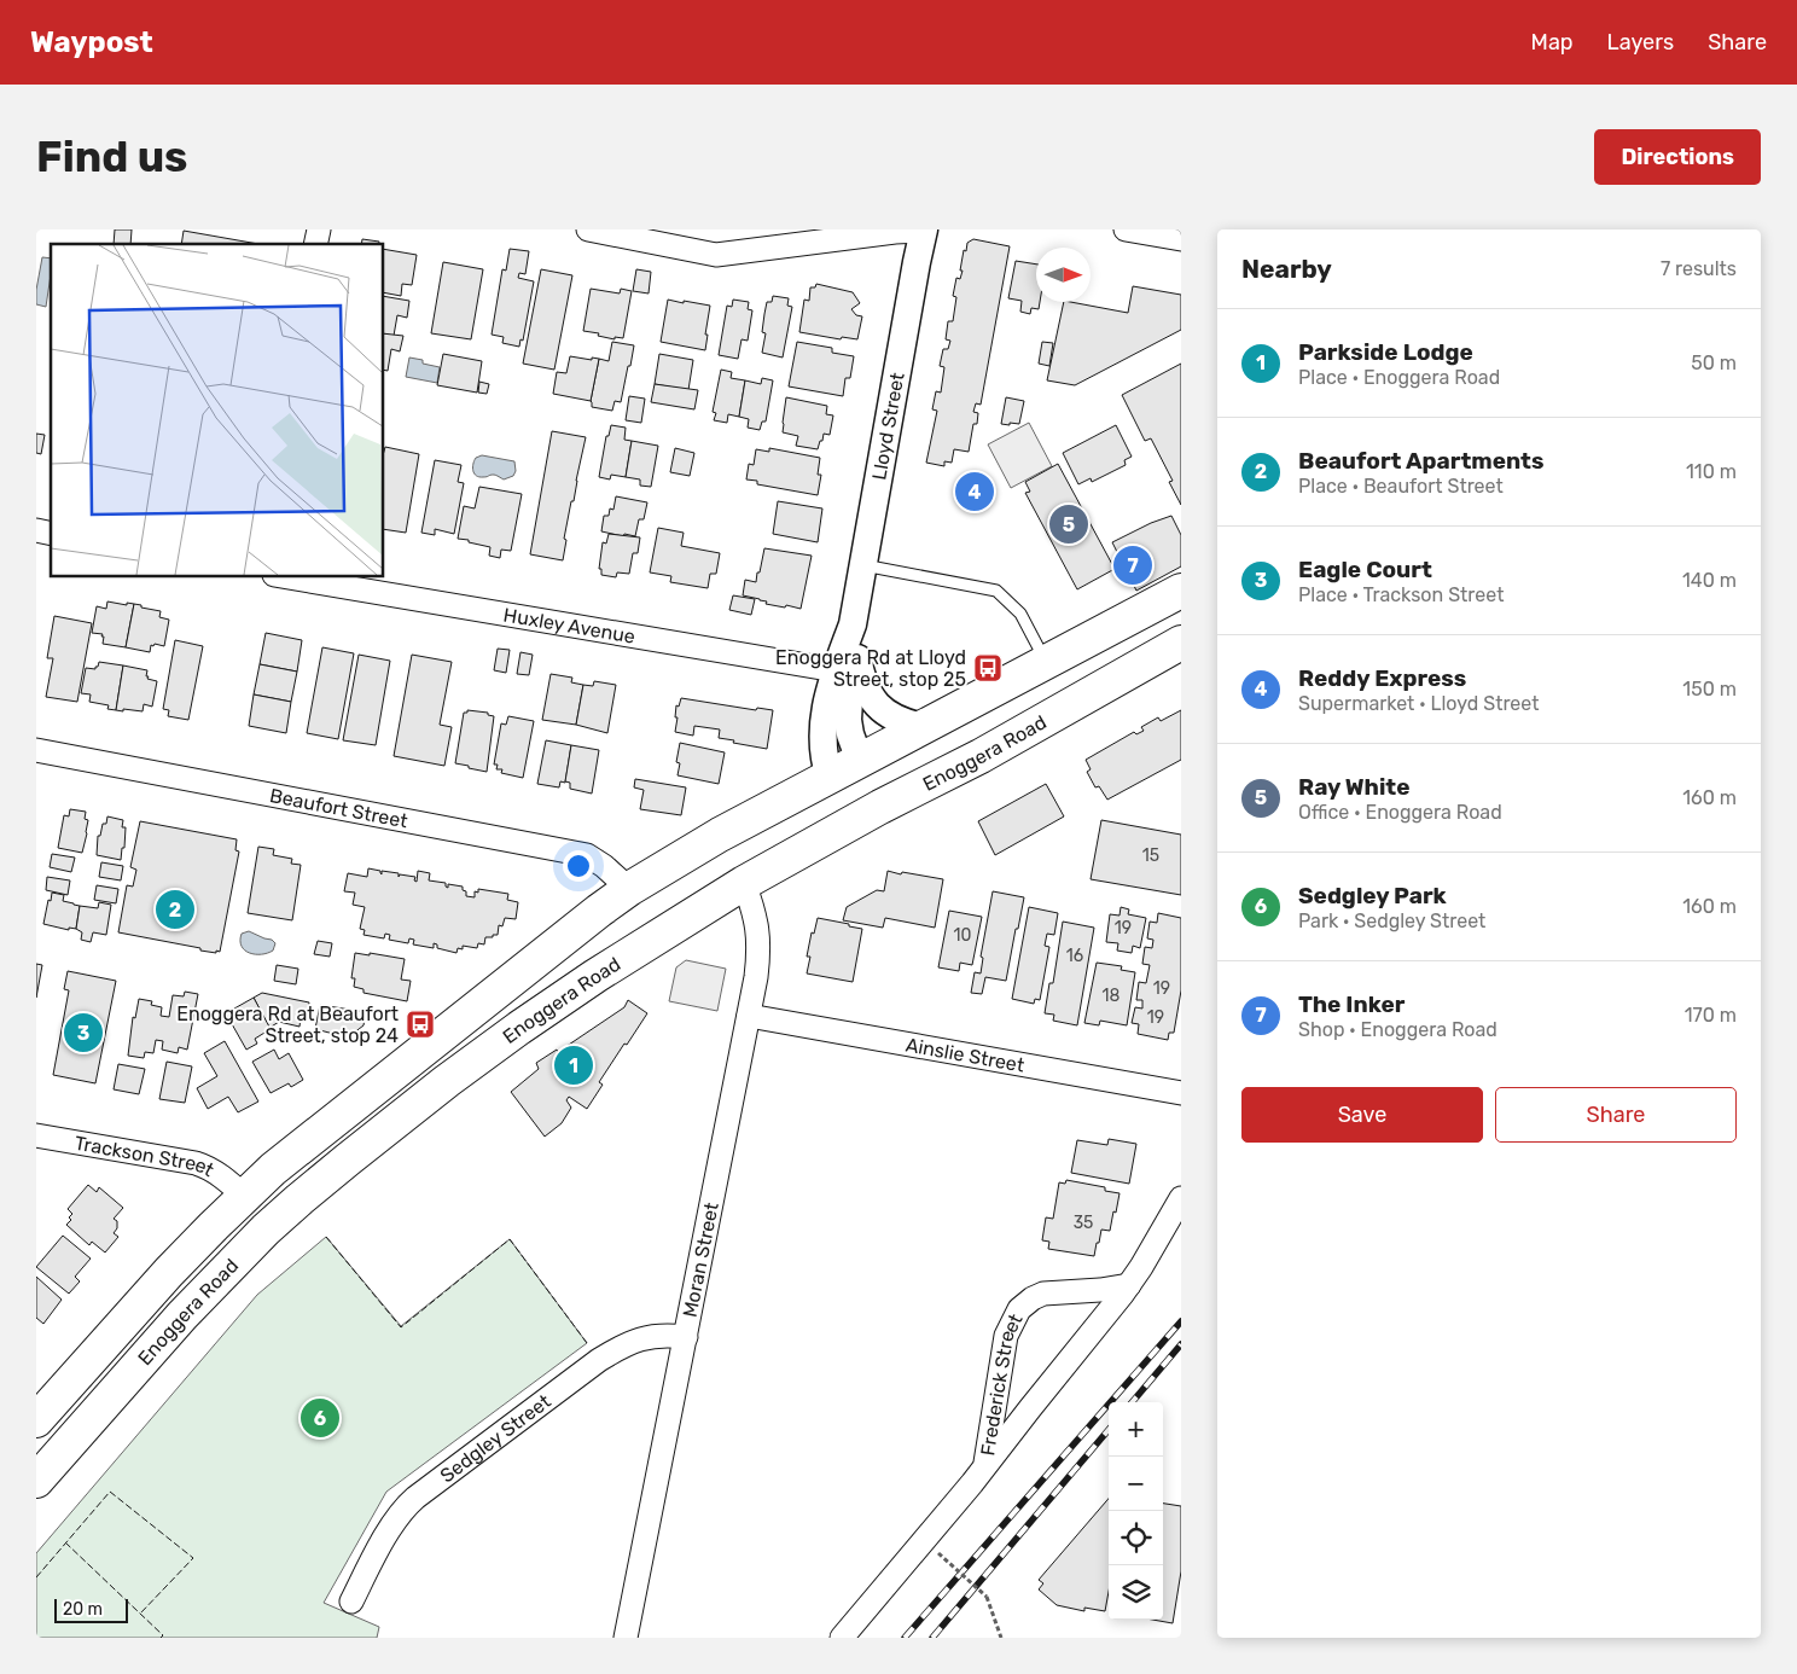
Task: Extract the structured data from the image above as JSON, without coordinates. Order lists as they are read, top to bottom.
{
  "streets": {
    "main road": ["Enoggera Road"],
    "street": [
      "Lloyd Street",
      "Huxley Avenue",
      "Beaufort Street",
      "Ainslie Street",
      "Trackson Street",
      "Moran Street",
      "Frederick Street",
      "Sedgley Street"
    ]
  },
  "crossings": [
    ["Lloyd Street", "Huxley Avenue"],
    ["Lloyd Street", "Enoggera Road"],
    ["Enoggera Road", "Beaufort Street"],
    ["Enoggera Road", "Trackson Street"],
    ["Enoggera Road", "Moran Street"],
    ["Ainslie Street", "Moran Street"],
    ["Moran Street", "Sedgley Street"]
  ],
  "places": {
    "bus stop": ["Enoggera Rd at Lloyd Street, stop 25", "Enoggera Rd at Beaufort Street, stop 24"]
  },
  "house_numbers": [
    "15",
    "19",
    "10",
    "16",
    "19",
    "18",
    "19",
    "35"
  ],
  "scale_bar": "20 m",
  "north": "right",
  "page": {
    "header": "Waypost",
    "nav": ["Map", "Layers", "Share"],
    "buttons": [
      "Directions",
      ["Save", "Share"]
    ],
    "title": "Find us",
    "heading": ["Nearby", "7 results"],
    "list": [
      {
        "mark": "1",
        "name": "Parkside Lodge",
        "note": "Place · Enoggera Road",
        "value": "50 m"
      },
      {
        "mark": "2",
        "name": "Beaufort Apartments",
        "note": "Place · Beaufort Street",
        "value": "110 m"
      },
      {
        "mark": "3",
        "name": "Eagle Court",
        "note": "Place · Trackson Street",
        "value": "140 m"
      },
      {
        "mark": "4",
        "name": "Reddy Express",
        "note": "Supermarket · Lloyd Street",
        "value": "150 m"
      },
      {
        "mark": "5",
        "name": "Ray White",
        "note": "Office · Enoggera Road",
        "value": "160 m"
      },
      {
        "mark": "6",
        "name": "Sedgley Park",
        "note": "Park · Sedgley Street",
        "value": "160 m"
      },
      {
        "mark": "7",
        "name": "The Inker",
        "note": "Shop · Enoggera Road",
        "value": "170 m"
      }
    ],
    "pins": [
      "4",
      "5",
      "7",
      "2",
      "3",
      "1",
      "6"
    ],
    "map_buttons": ["+", "−"],
    "scale": "20 m"
  }
}
